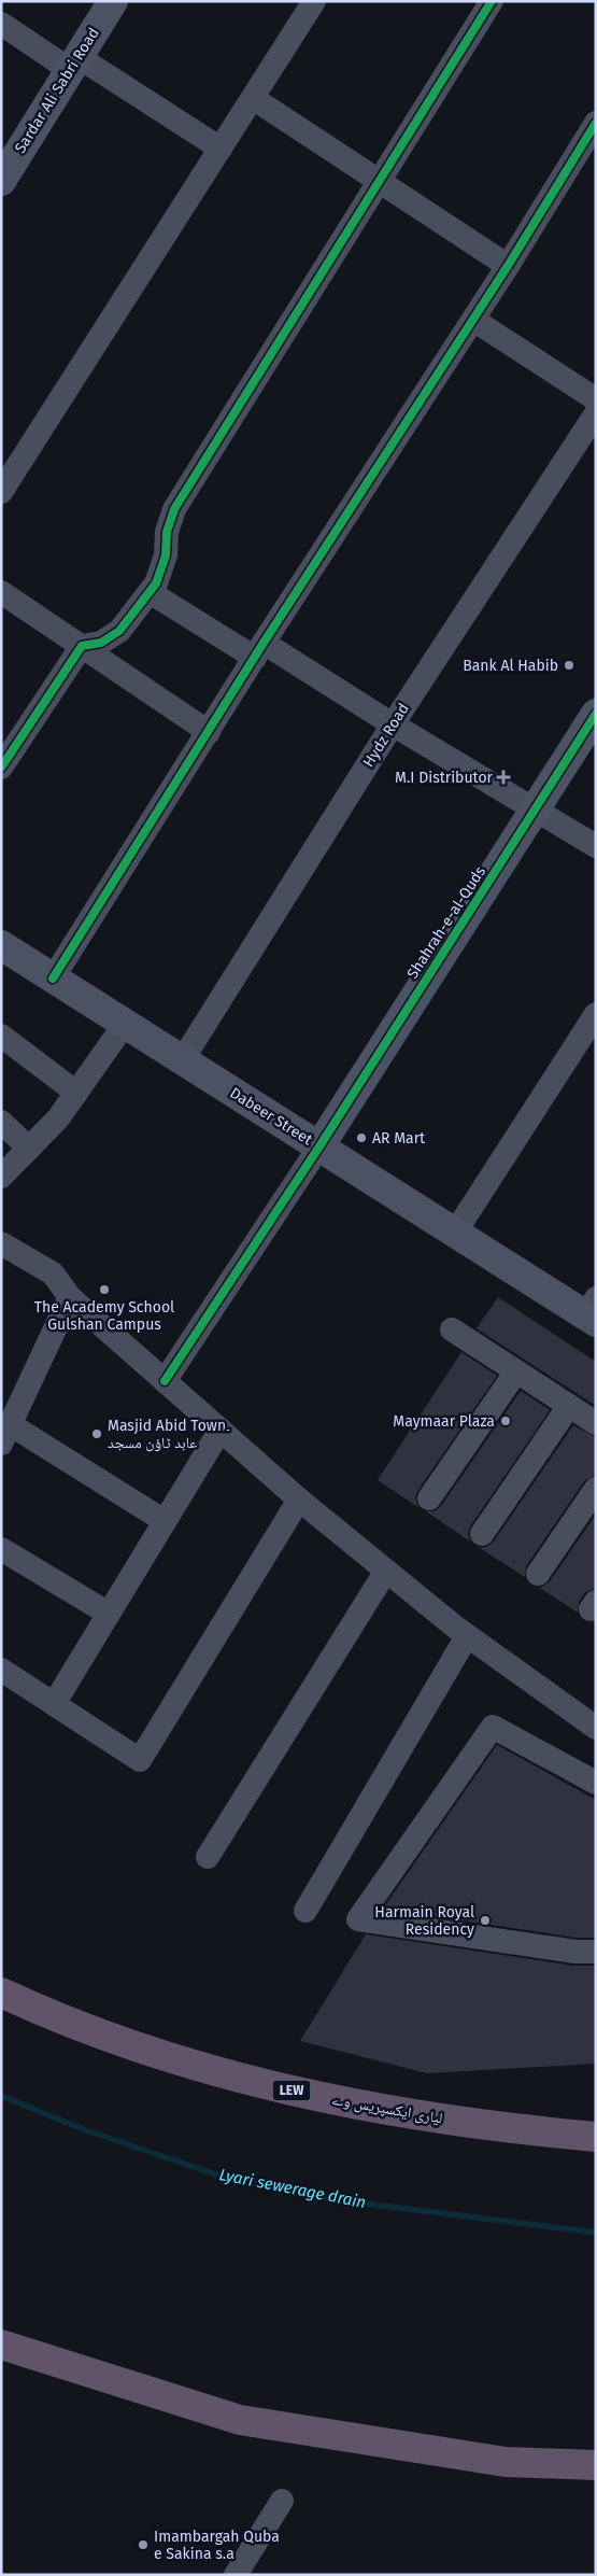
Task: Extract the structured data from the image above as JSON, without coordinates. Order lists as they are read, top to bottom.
{
  "streets": {
    "highway": ["LEW", "لیاری ایکسپریس وے"],
    "street": [
      "Sardar Ali Sabri Road",
      "Hydz Road",
      "Shahrah-e-al-Quds",
      "Dabeer Street"
    ]
  },
  "crossings": [
    ["Hydz Road", "Dabeer Street"],
    ["Shahrah-e-al-Quds", "Dabeer Street"]
  ],
  "water": ["Lyari sewerage drain"],
  "places": {
    "other": [
      "Bank Al Habib",
      "AR Mart",
      "The Academy School Gulshan Campus",
      "Maymaar Plaza",
      "Masjid Abid Town۔ عابد ٹاؤن مسجد",
      "Harmain Royal Residency",
      "Imambargah Quba e Sakina s.a"
    ],
    "health": ["M.I Distributor"]
  }
}
